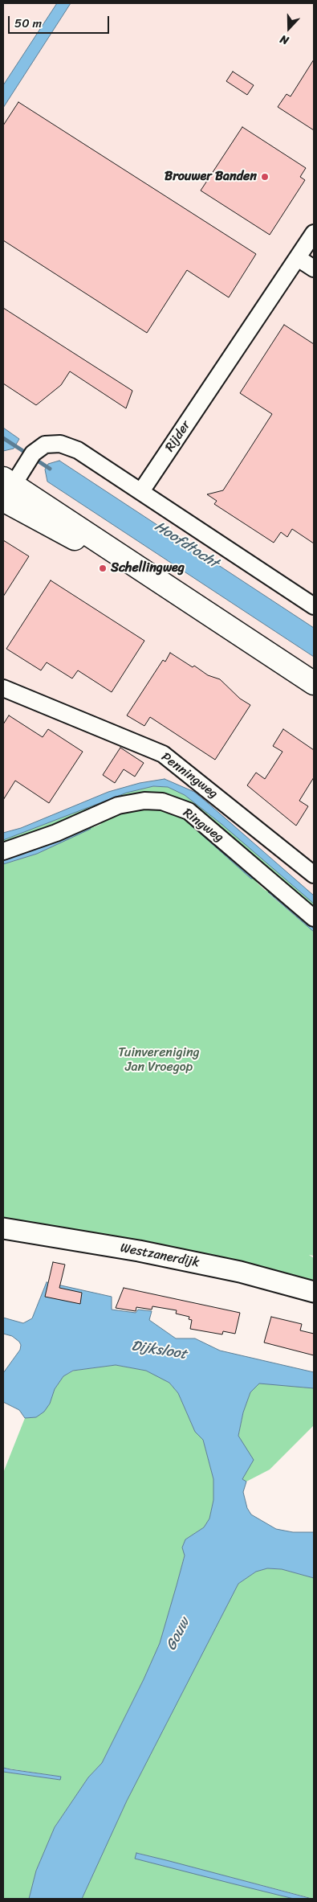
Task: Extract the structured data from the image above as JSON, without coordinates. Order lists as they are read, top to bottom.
{
  "streets": {
    "street": [
      "Rijder",
      "Penningweg",
      "Ringweg",
      "Westzanerdijk"
    ]
  },
  "water": ["Hoofdtocht", "Dijksloot", "Gouw"],
  "parks": ["Tuinvereniging Jan Vroegop"],
  "places": ["Brouwer Banden", "Schellingweg"],
  "scale_bar": "50 m",
  "north": "bottom"
}
